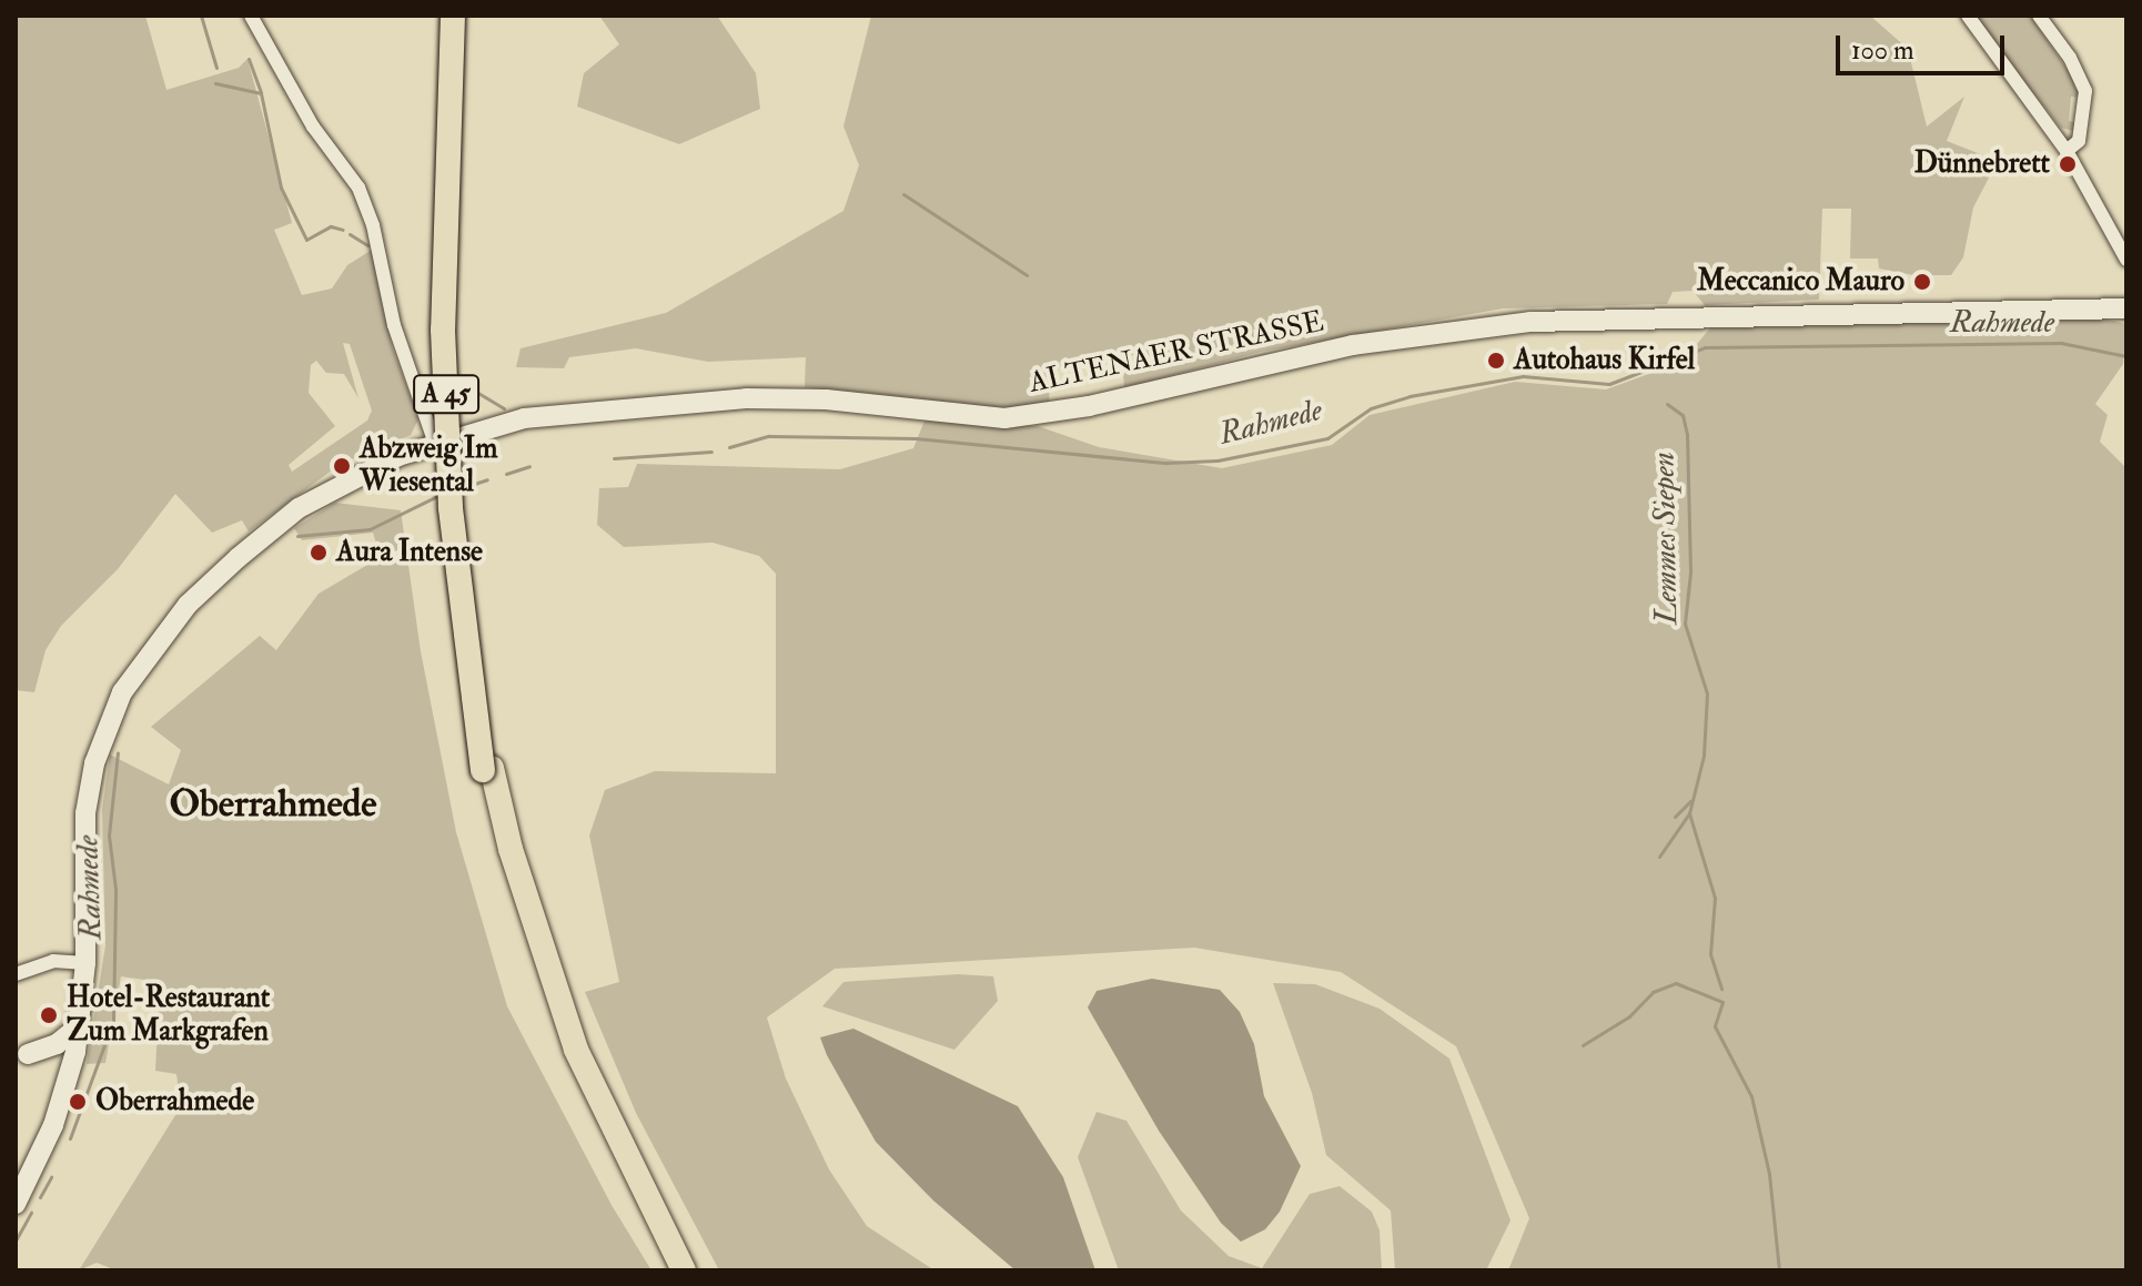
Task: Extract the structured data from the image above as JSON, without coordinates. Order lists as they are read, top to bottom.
{
  "streets": {
    "highway": ["A 45"],
    "main road": ["ALTENAER STRASSE"]
  },
  "districts": ["Oberrahmede"],
  "water": ["Rahmede", "Lemmes Siepen"],
  "places": [
    "Dünnebrett",
    "Meccanico Mauro",
    "Autohaus Kirfel",
    "Abzweig Im Wiesental",
    "Aura Intense",
    "Hotel-Restaurant Zum Markgrafen",
    "Oberrahmede"
  ],
  "scale_bar": "100 m"
}
